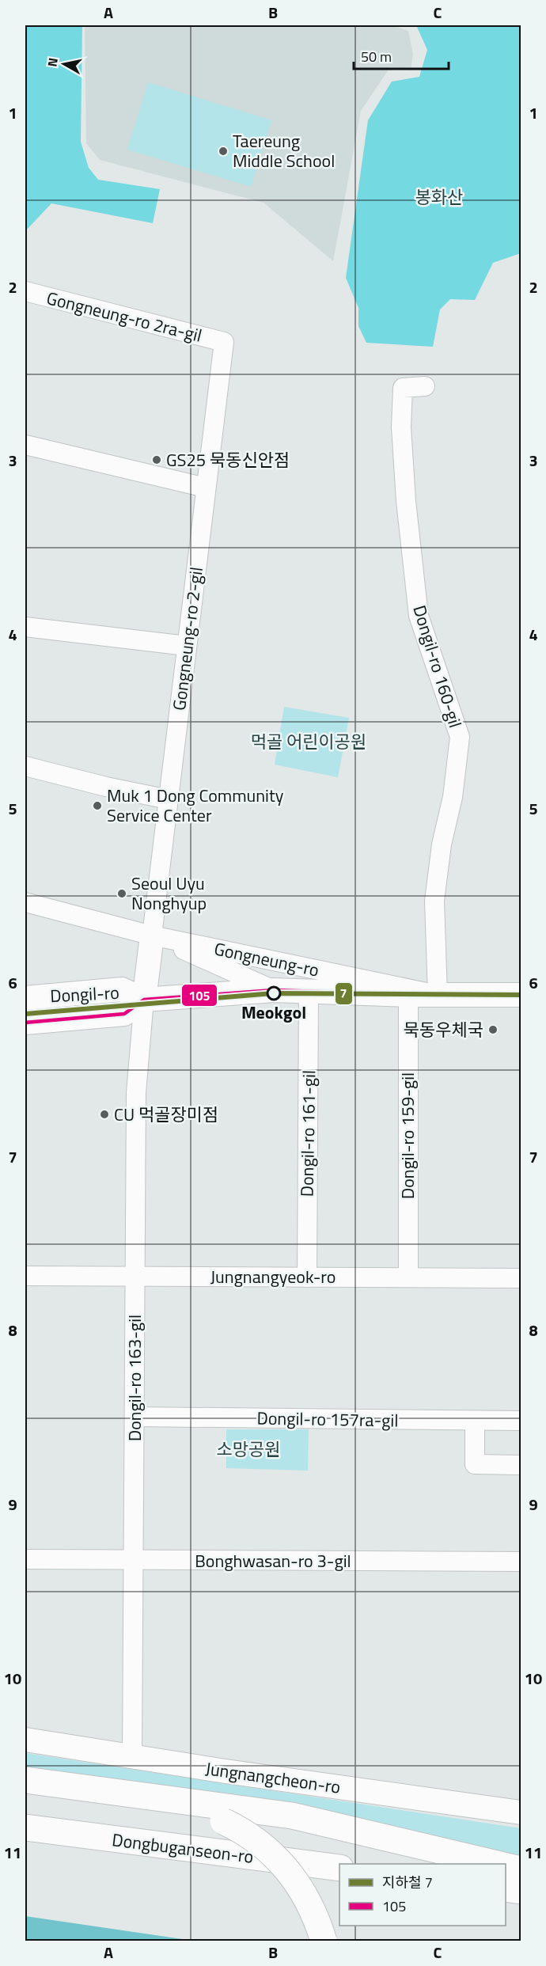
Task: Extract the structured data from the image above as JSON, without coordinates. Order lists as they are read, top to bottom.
{
  "streets": {
    "highway": ["Dongbuganseon-ro"],
    "main road": ["Dongil-ro", "Jungnangcheon-ro"],
    "street": [
      "Gongneung-ro 2ra-gil",
      "Gongneung-ro 2-gil",
      "Dongil-ro 160-gil",
      "Gongneung-ro",
      "Dongil-ro 161-gil",
      "Dongil-ro 159-gil",
      "Jungnangyeok-ro",
      "Dongil-ro 163-gil",
      "Dongil-ro 157ra-gil",
      "Bonghwasan-ro 3-gil"
    ]
  },
  "crossings": [
    ["Gongneung-ro 2ra-gil", "Gongneung-ro 2-gil"],
    ["Gongneung-ro 2-gil", "Gongneung-ro"],
    ["Dongil-ro 160-gil", "Gongneung-ro"],
    ["Dongil-ro 160-gil", "Dongil-ro"],
    ["Gongneung-ro", "Dongil-ro"],
    ["Dongil-ro", "Dongil-ro 161-gil"],
    ["Dongil-ro", "Dongil-ro 159-gil"],
    ["Dongil-ro", "Dongil-ro 163-gil"],
    ["Dongil-ro 161-gil", "Jungnangyeok-ro"],
    ["Dongil-ro 159-gil", "Jungnangyeok-ro"],
    ["Jungnangyeok-ro", "Dongil-ro 163-gil"],
    ["Dongil-ro 163-gil", "Dongil-ro 157ra-gil"],
    ["Dongil-ro 163-gil", "Bonghwasan-ro 3-gil"],
    ["Dongil-ro 163-gil", "Jungnangcheon-ro"]
  ],
  "parks": ["봉화산", "먹골 어린이공원", "소망공원"],
  "places": [
    "Taereung Middle School",
    "GS25 묵동신안점",
    "Muk 1 Dong Community Service Center",
    "Seoul Uyu Nonghyup",
    "Meokgol",
    "묵동우체국",
    "CU 먹골장미점"
  ],
  "lines": ["transit line 105", "metro line 7"],
  "legend": ["지하철 7", "105"],
  "scale_bar": "50 m",
  "north": "left",
  "grid": {
    "columns": ["A", "B", "C"],
    "rows": [
      "1",
      "2",
      "3",
      "4",
      "5",
      "6",
      "7",
      "8",
      "9",
      "10",
      "11"
    ]
  }
}
